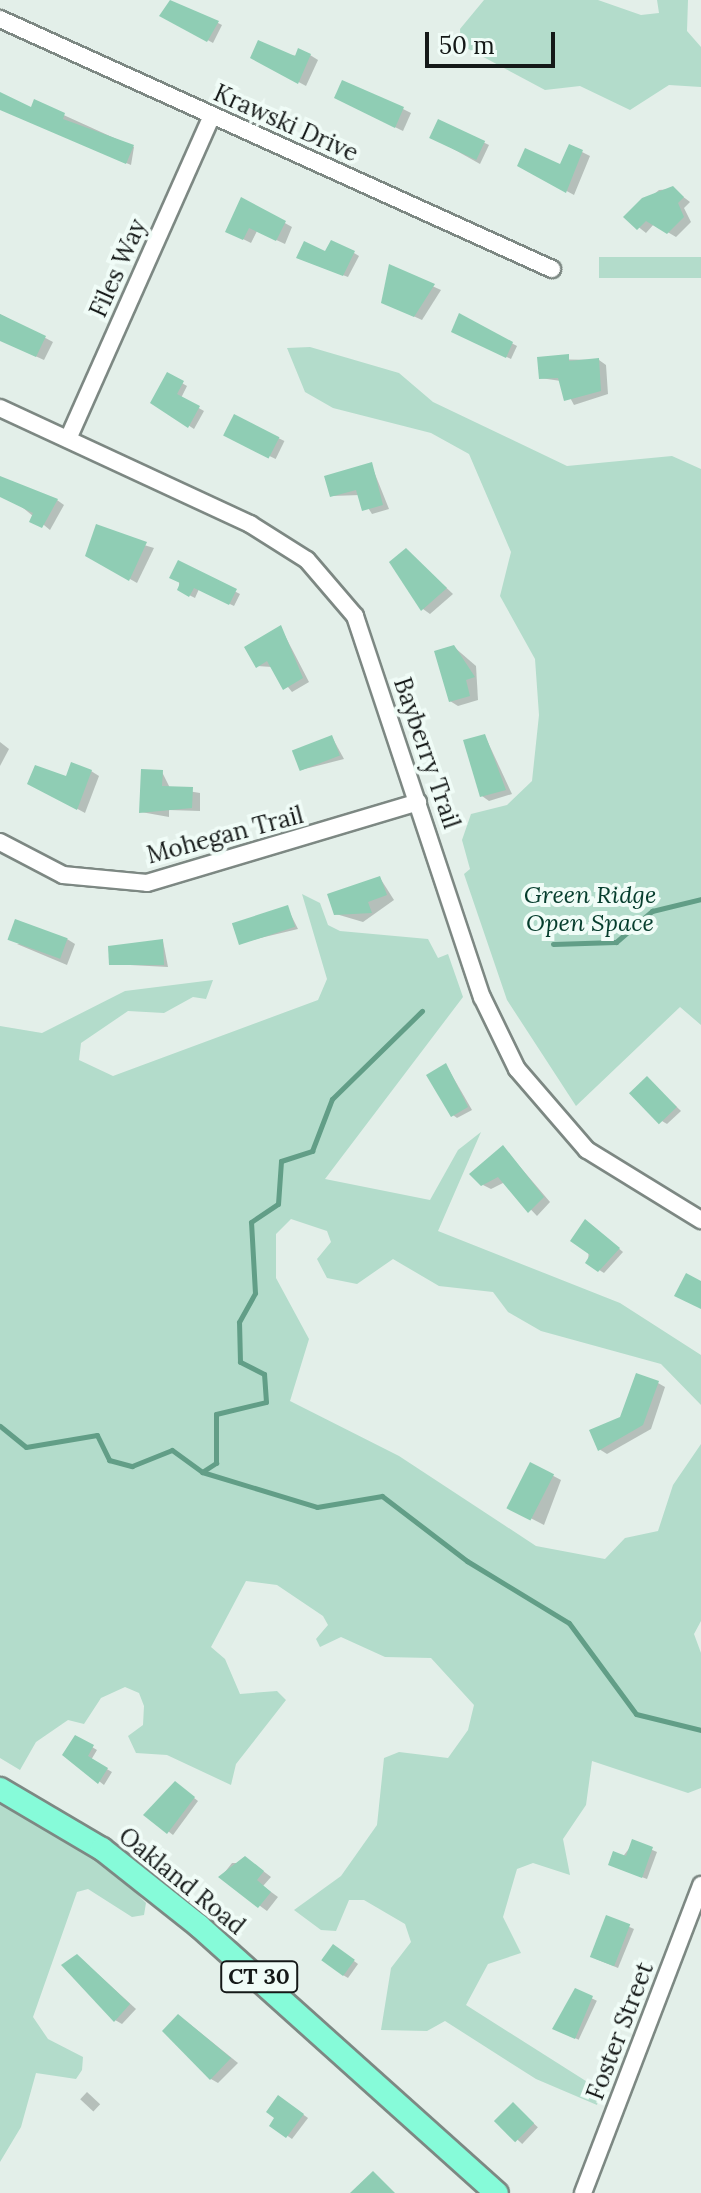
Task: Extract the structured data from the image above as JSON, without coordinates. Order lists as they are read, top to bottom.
{
  "streets": {
    "main road": ["Oakland Road", "CT 30"],
    "street": [
      "Krawski Drive",
      "Files Way",
      "Bayberry Trail",
      "Mohegan Trail",
      "Foster Street"
    ]
  },
  "crossings": [
    ["Krawski Drive", "Files Way"],
    ["Files Way", "Bayberry Trail"],
    ["Bayberry Trail", "Mohegan Trail"]
  ],
  "parks": ["Green Ridge Open Space"],
  "scale_bar": "50 m"
}
